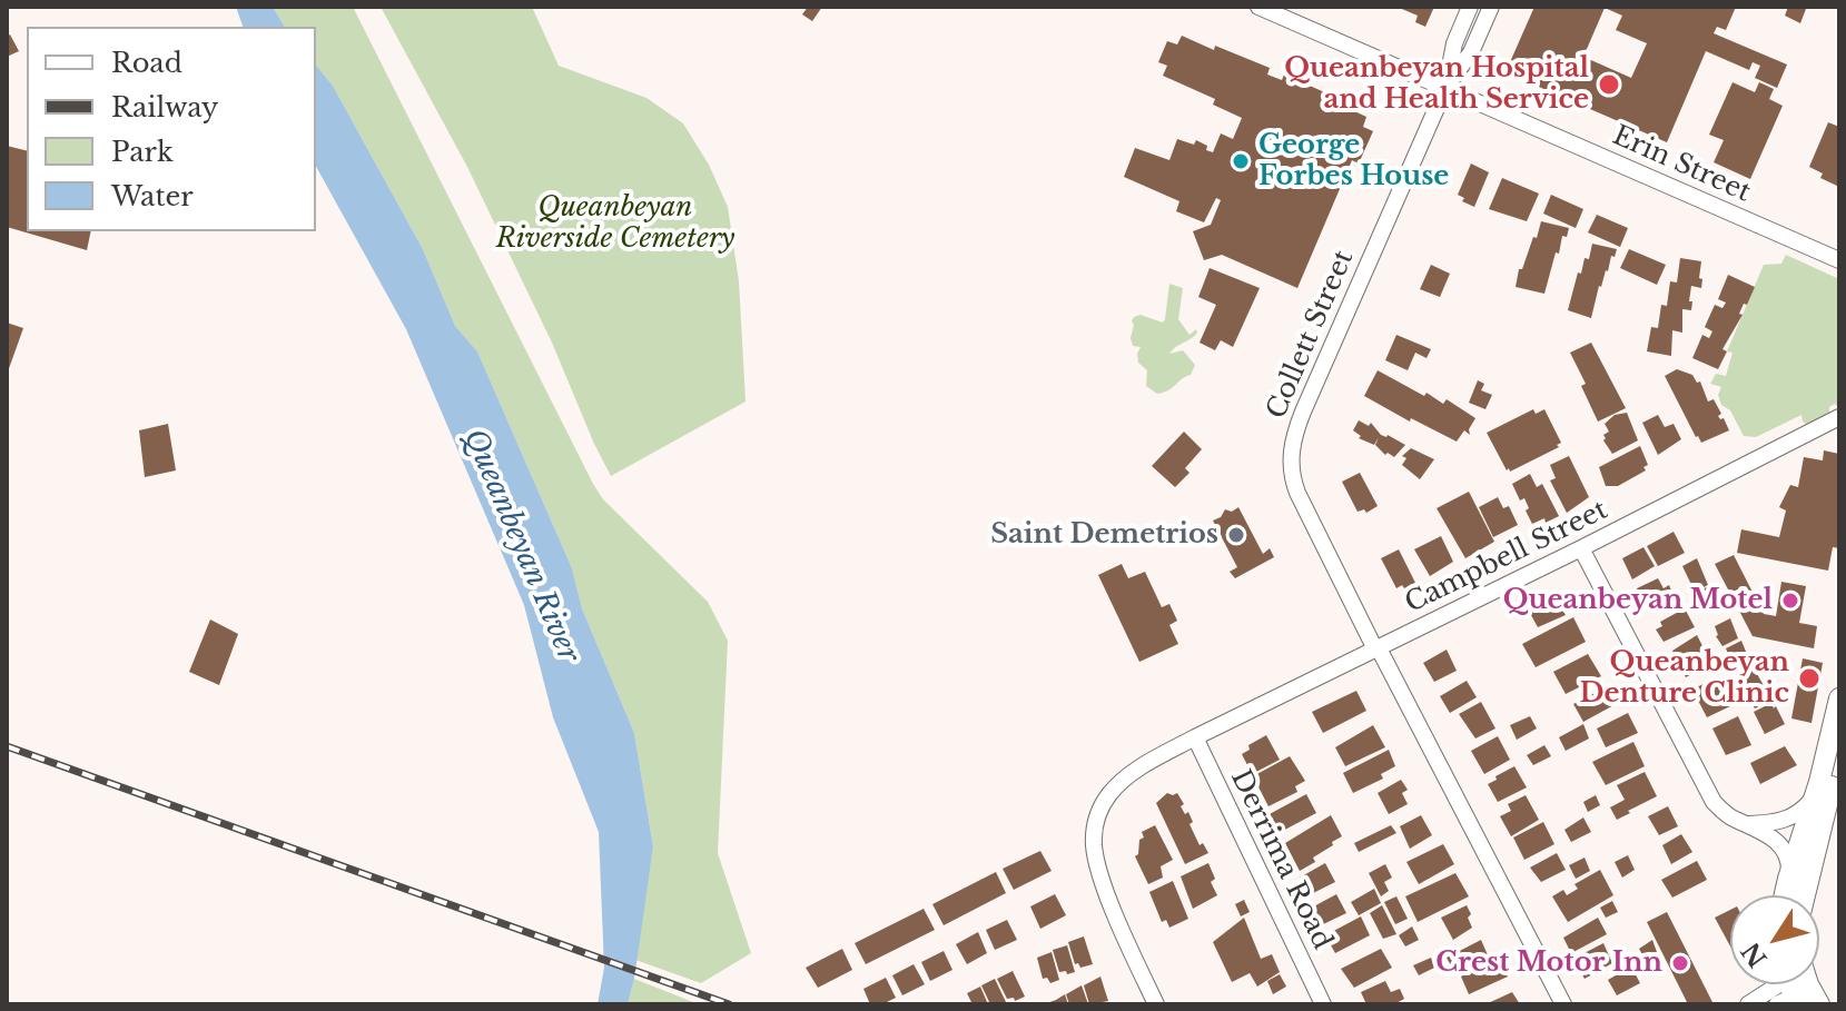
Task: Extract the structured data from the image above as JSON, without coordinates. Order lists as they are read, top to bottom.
{
  "streets": {
    "street": [
      "Erin Street",
      "Collett Street",
      "Campbell Street",
      "Derrima Road"
    ]
  },
  "crossings": [
    ["Erin Street", "Collett Street"],
    ["Collett Street", "Campbell Street"],
    ["Campbell Street", "Derrima Road"]
  ],
  "water": ["Queanbeyan River"],
  "parks": ["Queanbeyan Riverside Cemetery"],
  "places": [
    "Queanbeyan Hospital and Health Service",
    "George Forbes House",
    "Saint Demetrios",
    "Queanbeyan Motel",
    "Queanbeyan Denture Clinic",
    "Crest Motor Inn"
  ],
  "legend": [
    "Road",
    "Railway",
    "Park",
    "Water"
  ],
  "north": "bottom left"
}
